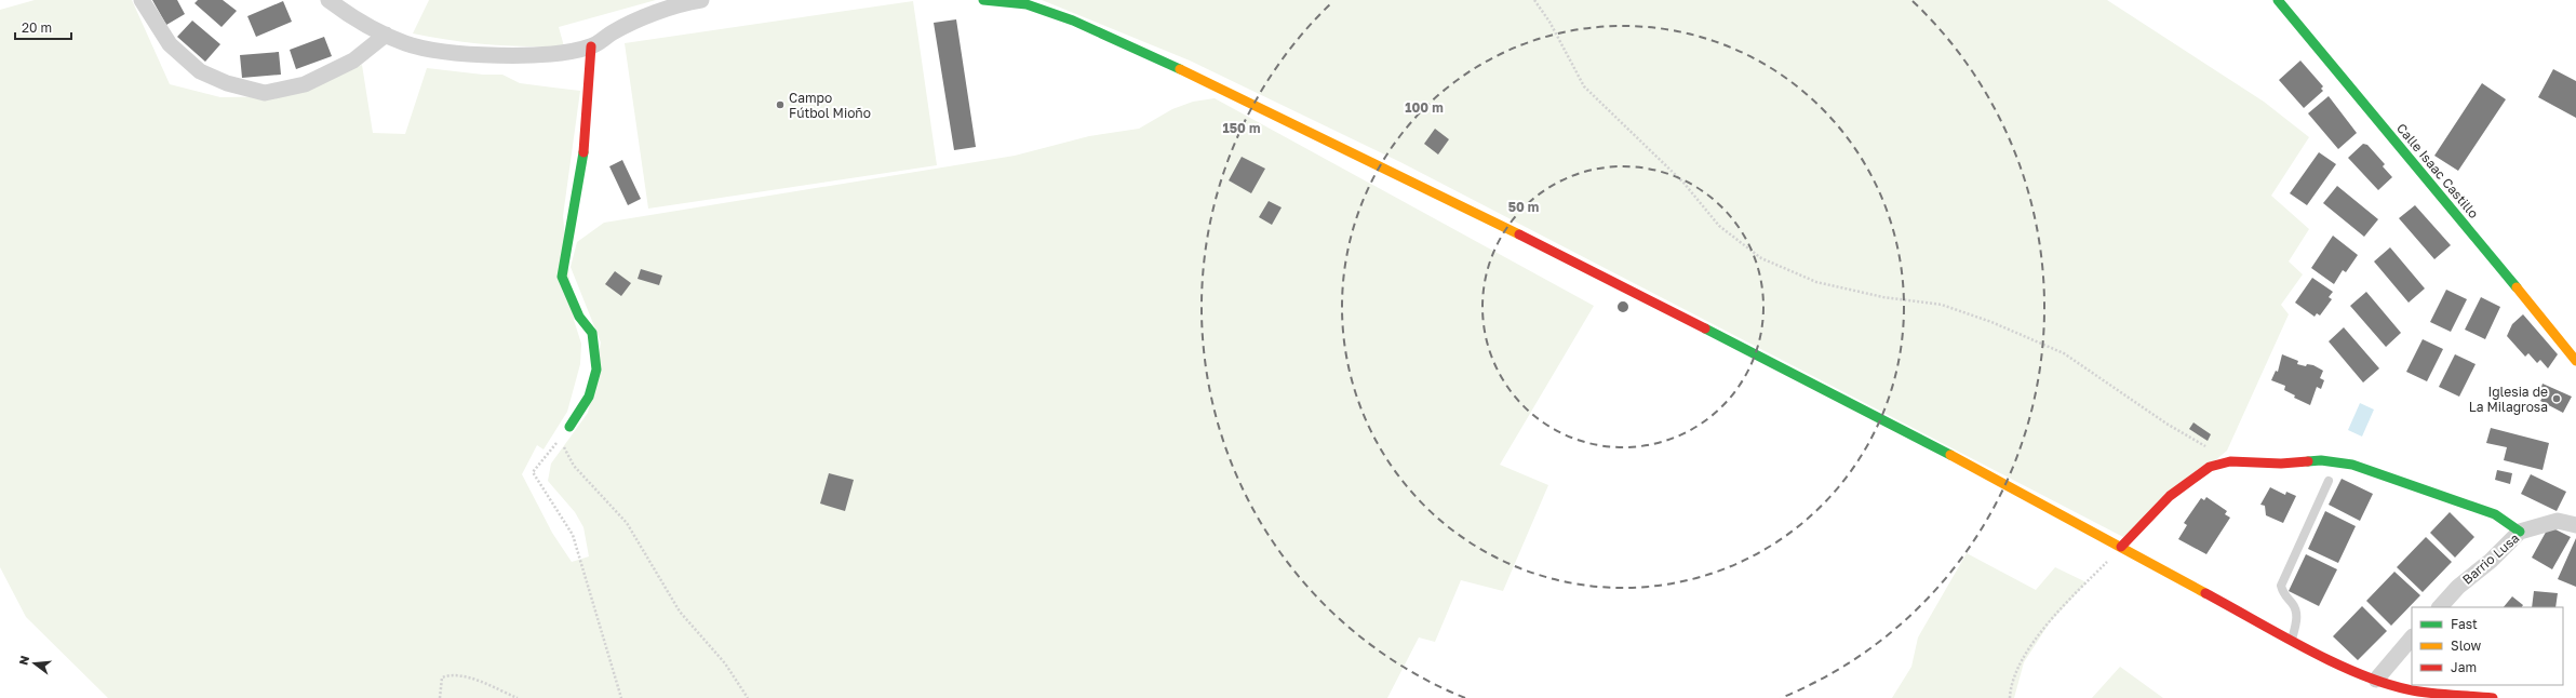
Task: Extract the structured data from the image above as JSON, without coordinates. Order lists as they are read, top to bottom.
{
  "streets": {
    "street": ["Calle Isaac Castillo", "Barrio Lusa"]
  },
  "places": ["Campo Fútbol Mioño", "Iglesia de La Milagrosa"],
  "legend": ["Fast", "Slow", "Jam"],
  "scale_bar": "20 m",
  "north": "left",
  "rings": ["100 m", "150 m", "50 m"]
}
